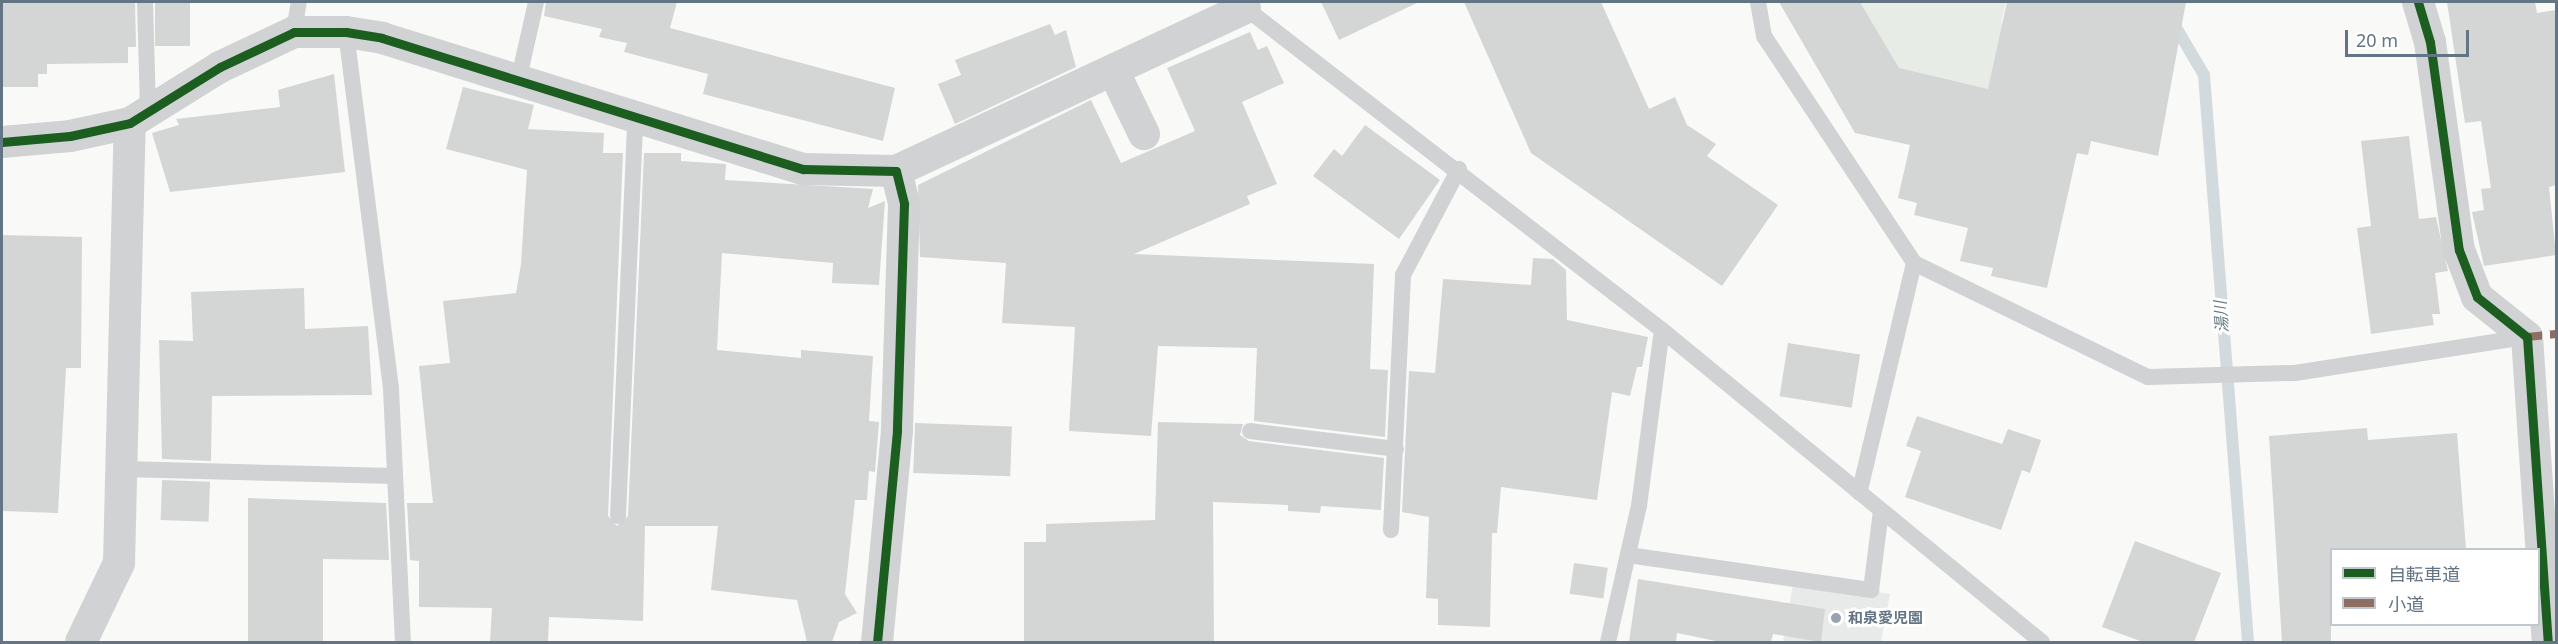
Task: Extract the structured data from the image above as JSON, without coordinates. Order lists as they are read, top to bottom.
{
  "water": ["湯川"],
  "places": ["和泉愛児園"],
  "legend": ["自転車道", "小道"],
  "scale_bar": "20 m"
}
